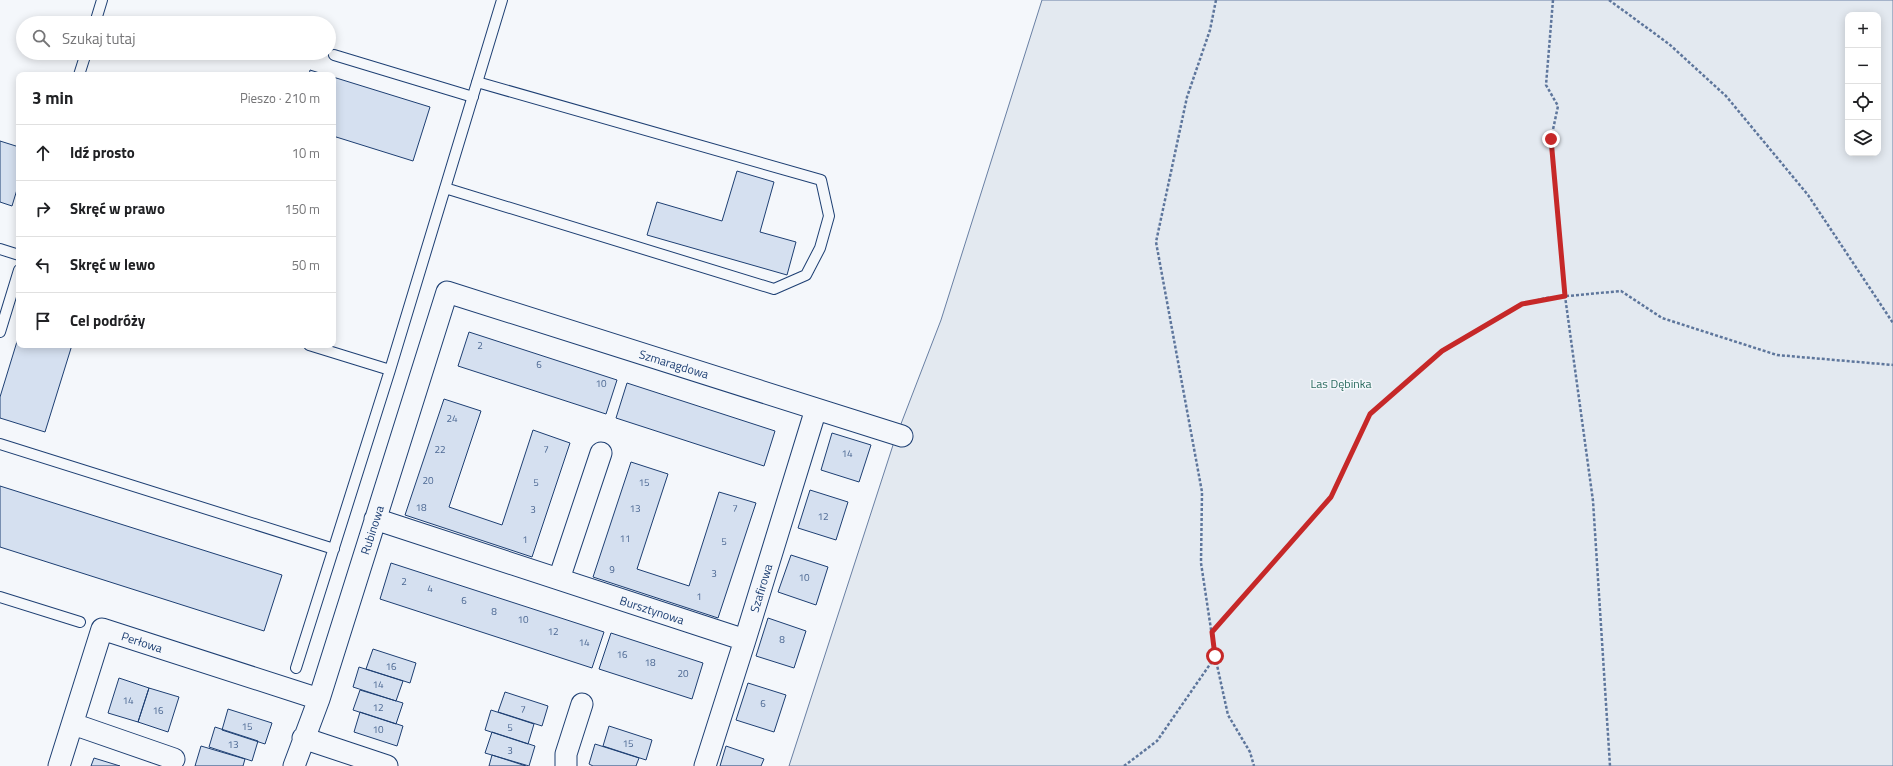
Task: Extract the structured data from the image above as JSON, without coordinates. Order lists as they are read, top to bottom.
{
  "streets": {
    "street": [
      "Szmaragdowa",
      "Rubinowa",
      "Szafirowa",
      "Bursztynowa",
      "Perłowa"
    ]
  },
  "crossings": [
    ["Szmaragdowa", "Rubinowa"],
    ["Szmaragdowa", "Szafirowa"],
    ["Rubinowa", "Bursztynowa"],
    ["Rubinowa", "Perłowa"],
    ["Szafirowa", "Bursztynowa"]
  ],
  "parks": ["Las Dębinka"],
  "house_numbers": [
    "2",
    "6",
    "10",
    "24",
    "22",
    "7",
    "14",
    "20",
    "5",
    "15",
    "18",
    "13",
    "7",
    "3",
    "12",
    "11",
    "1",
    "5",
    "9",
    "3",
    "10",
    "2",
    "4",
    "1",
    "6",
    "8",
    "10",
    "12",
    "8",
    "14",
    "16",
    "18",
    "16",
    "20",
    "14",
    "14",
    "6",
    "12",
    "7",
    "16",
    "15",
    "5",
    "10",
    "15",
    "13",
    "3"
  ],
  "page": {
    "map_buttons": ["+", "−"],
    "search": "Szukaj tutaj",
    "heading": ["3 min", "Pieszo · 210 m"],
    "list": [
      ["Idź prosto", "10 m"],
      ["Skręć w prawo", "150 m"],
      ["Skręć w lewo", "50 m"],
      "Cel podróży"
    ]
  }
}
